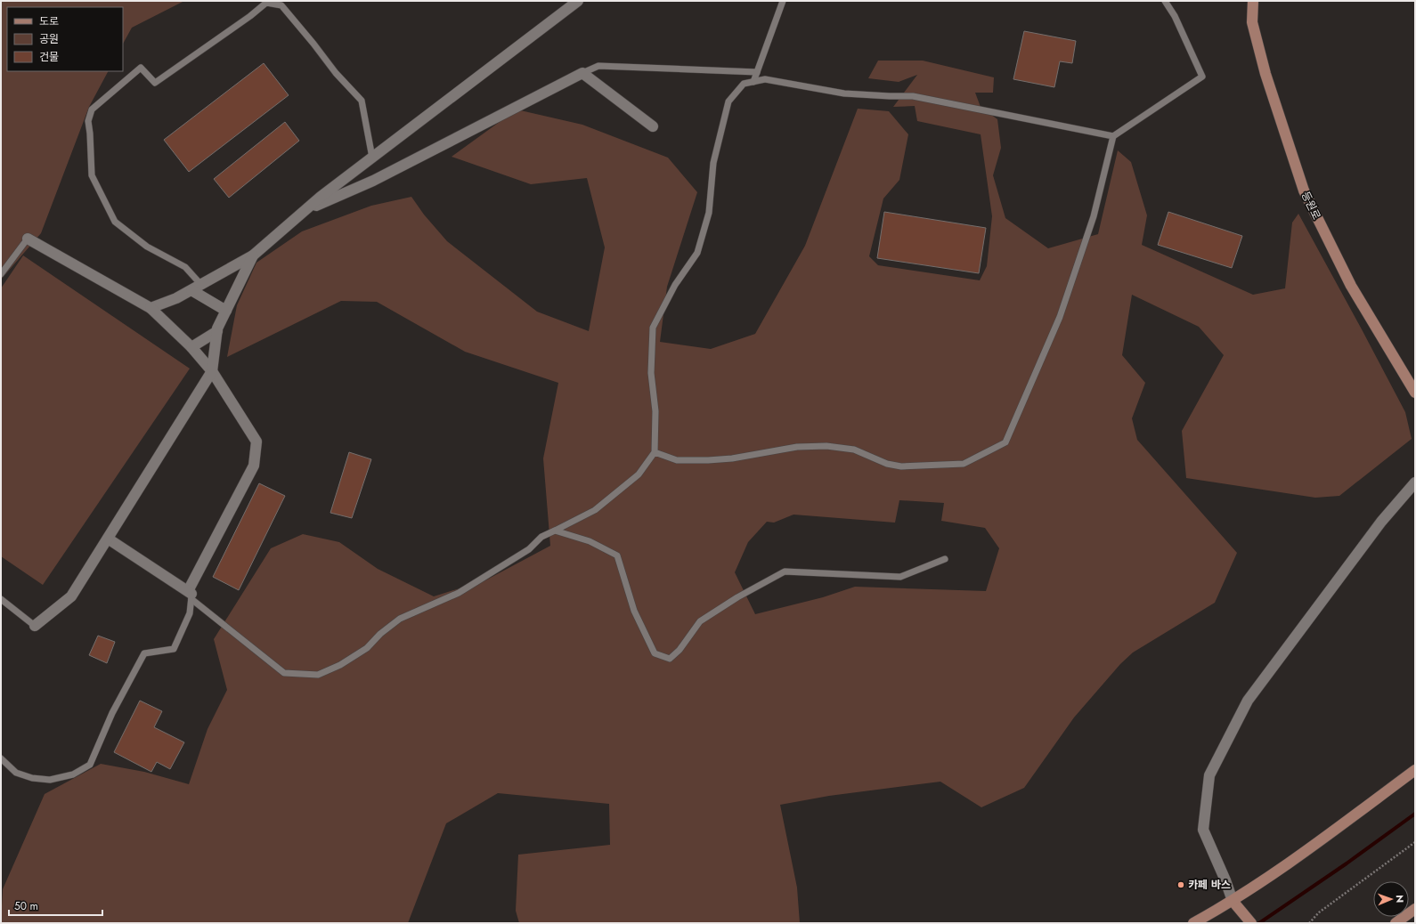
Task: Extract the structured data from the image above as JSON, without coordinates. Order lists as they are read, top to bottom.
{
  "streets": {
    "main road": ["등원로"]
  },
  "places": ["카페 바스"],
  "legend": ["도로", "공원", "건물"],
  "scale_bar": "50 m",
  "north": "right"
}
